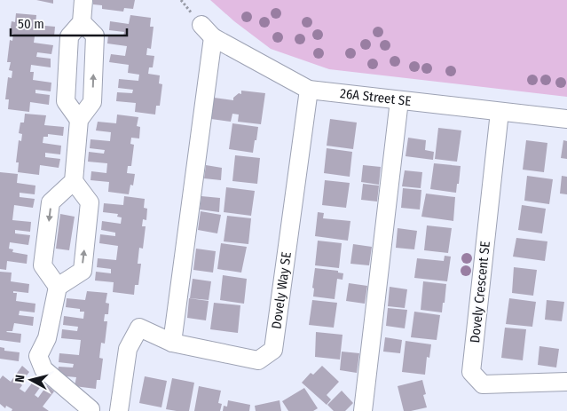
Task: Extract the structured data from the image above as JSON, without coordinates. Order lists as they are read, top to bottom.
{
  "streets": {
    "street": ["26A Street SE", "Dovely Way SE", "Dovely Crescent SE"]
  },
  "crossings": [
    ["26A Street SE", "Dovely Way SE"],
    ["26A Street SE", "Dovely Crescent SE"]
  ],
  "scale_bar": "50 m",
  "north": "left"
}
